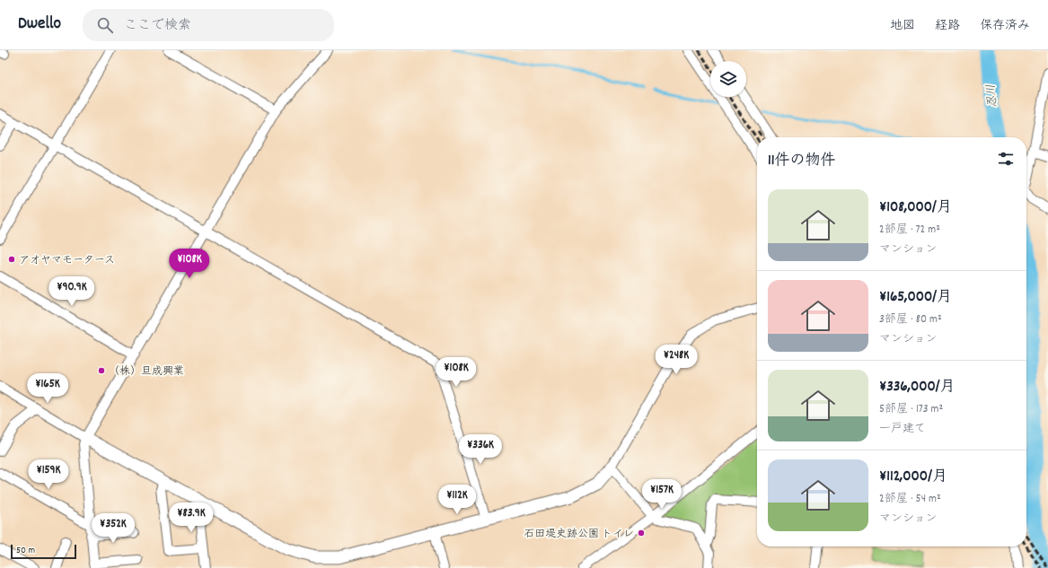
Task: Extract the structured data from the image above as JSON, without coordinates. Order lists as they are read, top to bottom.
{
  "water": ["忍川"],
  "places": ["アオヤマモータース", "（株）旦成興業", "石田堤史跡公園 トイレ"],
  "scale_bar": "50 m",
  "page": {
    "header": "Dwello",
    "search": "ここで検索",
    "nav": ["地図", "経路", "保存済み"],
    "heading": "11件の物件",
    "list": [
      {
        "name": "¥108,000/月",
        "note": "2部屋 · 72 m² · マンション"
      },
      {
        "name": "¥165,000/月",
        "note": "3部屋 · 80 m² · マンション"
      },
      {
        "name": "¥336,000/月",
        "note": "5部屋 · 173 m² · 一戸建て"
      },
      {
        "name": "¥112,000/月",
        "note": "2部屋 · 54 m² · マンション"
      }
    ],
    "price": [
      "¥108K",
      "¥90.9K",
      "¥248K",
      "¥108K",
      "¥165K",
      "¥336K",
      "¥159K",
      "¥157K",
      "¥112K",
      "¥83.9K",
      "¥352K"
    ],
    "scale": "50 m"
  }
}
